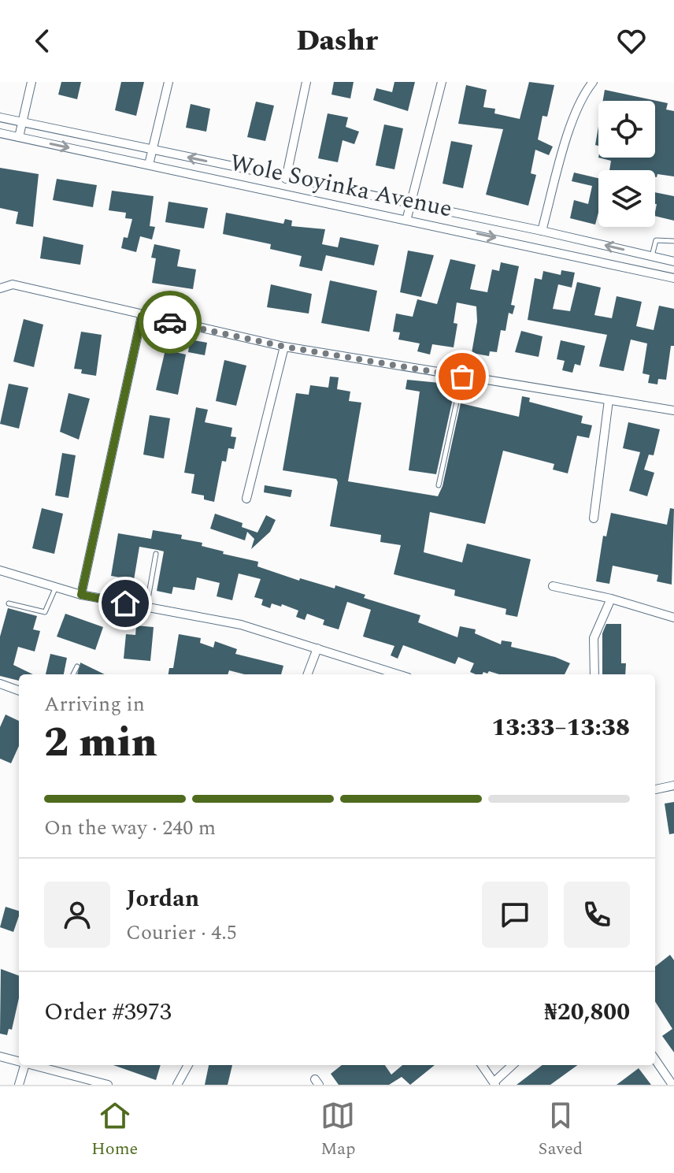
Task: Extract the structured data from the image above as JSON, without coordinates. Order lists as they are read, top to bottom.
{
  "streets": {
    "street": ["Wole Soyinka Avenue"]
  },
  "page": {
    "header": "Dashr",
    "heading": ["2 min", "Arriving in", "13:33–13:38"],
    "panel": [
      "Jordan",
      "Courier · 4.5",
      "Order #3973",
      "₦20,800"
    ],
    "bar": "On the way · 240 m",
    "tabs": ["Home", "Map", "Saved"]
  }
}
